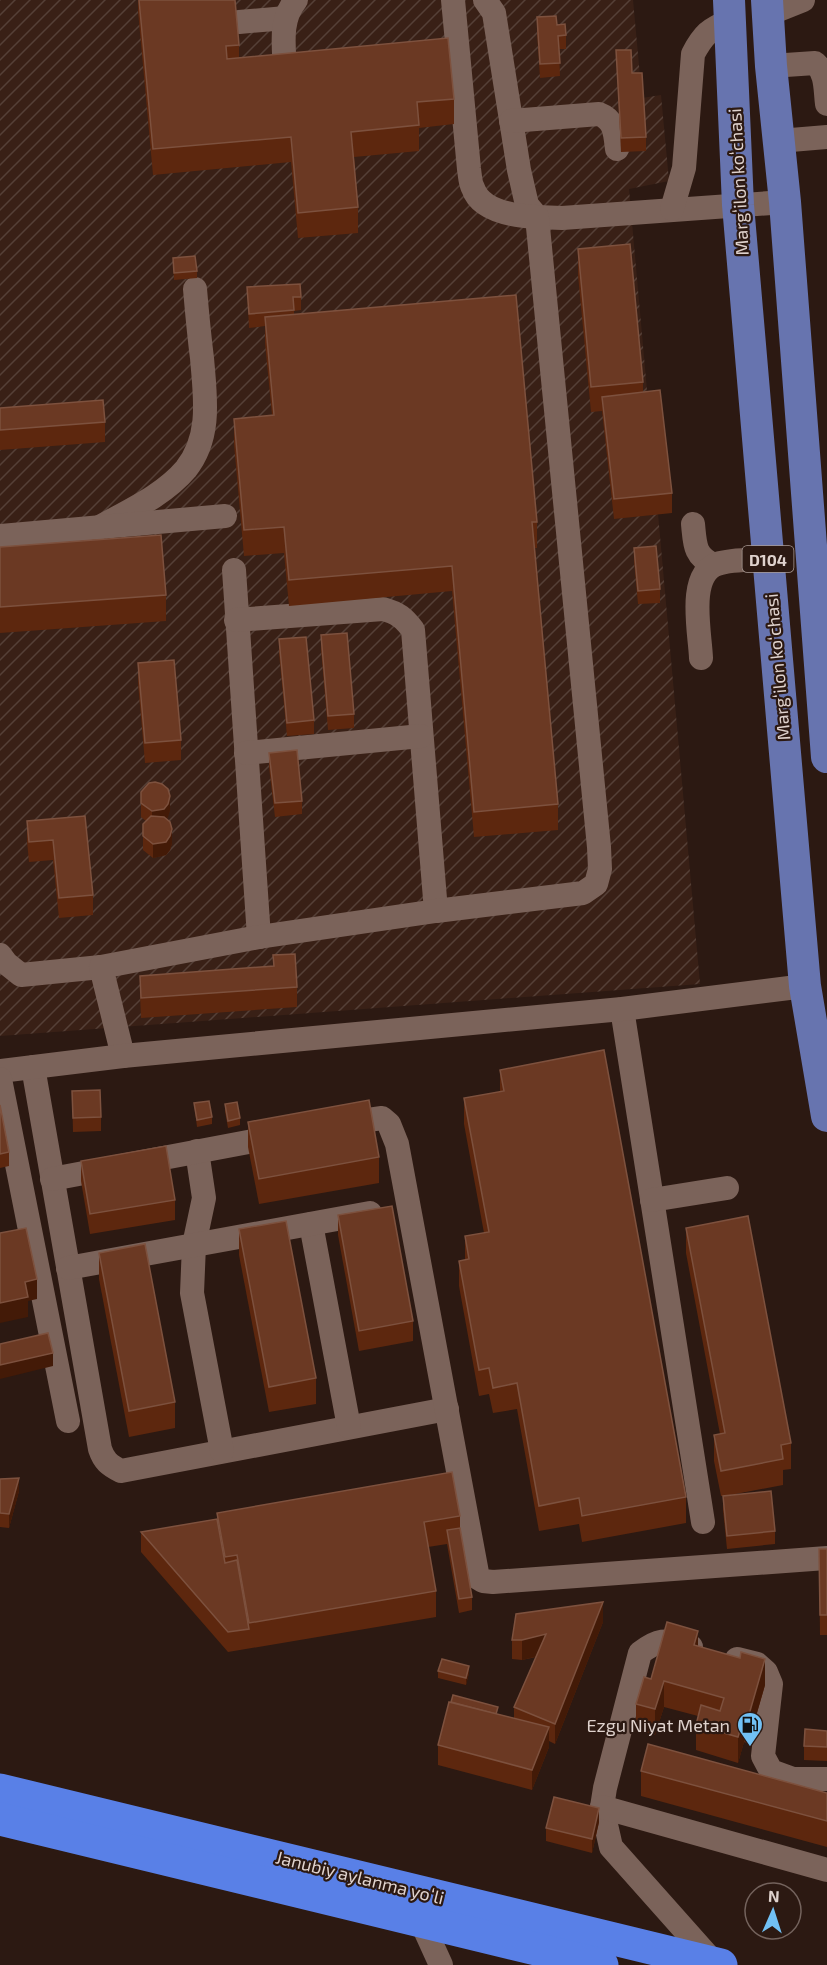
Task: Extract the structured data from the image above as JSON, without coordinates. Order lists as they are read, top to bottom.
{
  "streets": {
    "highway": ["Janubiy aylanma yoʻli"],
    "main road": ["Margʻilon koʻchasi", "D104"]
  },
  "places": {
    "fuel station": ["Ezgu Niyat Metan"]
  },
  "north": "top"
}
